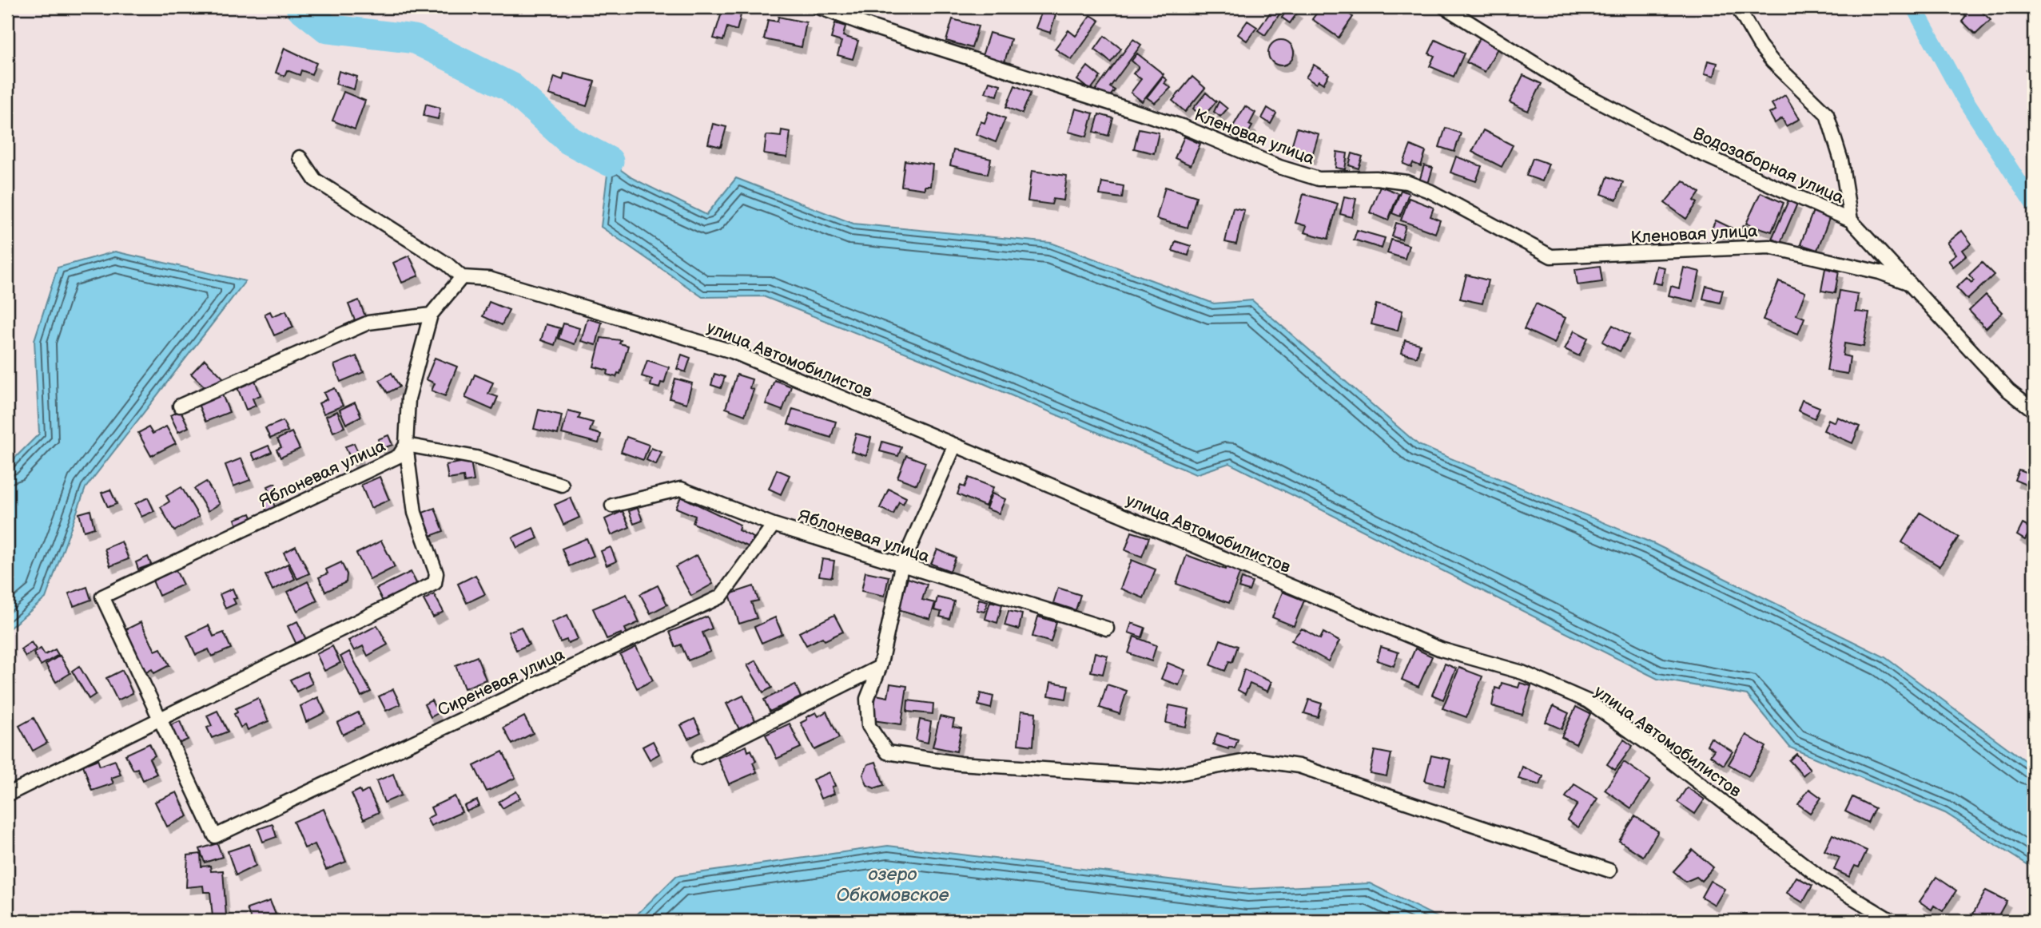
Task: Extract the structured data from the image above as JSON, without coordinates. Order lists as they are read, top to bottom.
{
  "streets": {
    "street": [
      "Кленовая улица",
      "Водозаборная улица",
      "улица Автомобилистов",
      "Яблоневая улица",
      "Сиреневая улица"
    ]
  },
  "crossings": [
    ["Кленовая улица", "Водозаборная улица"],
    ["Яблоневая улица", "Сиреневая улица"]
  ],
  "water": ["озеро Обкомовское"]
}
